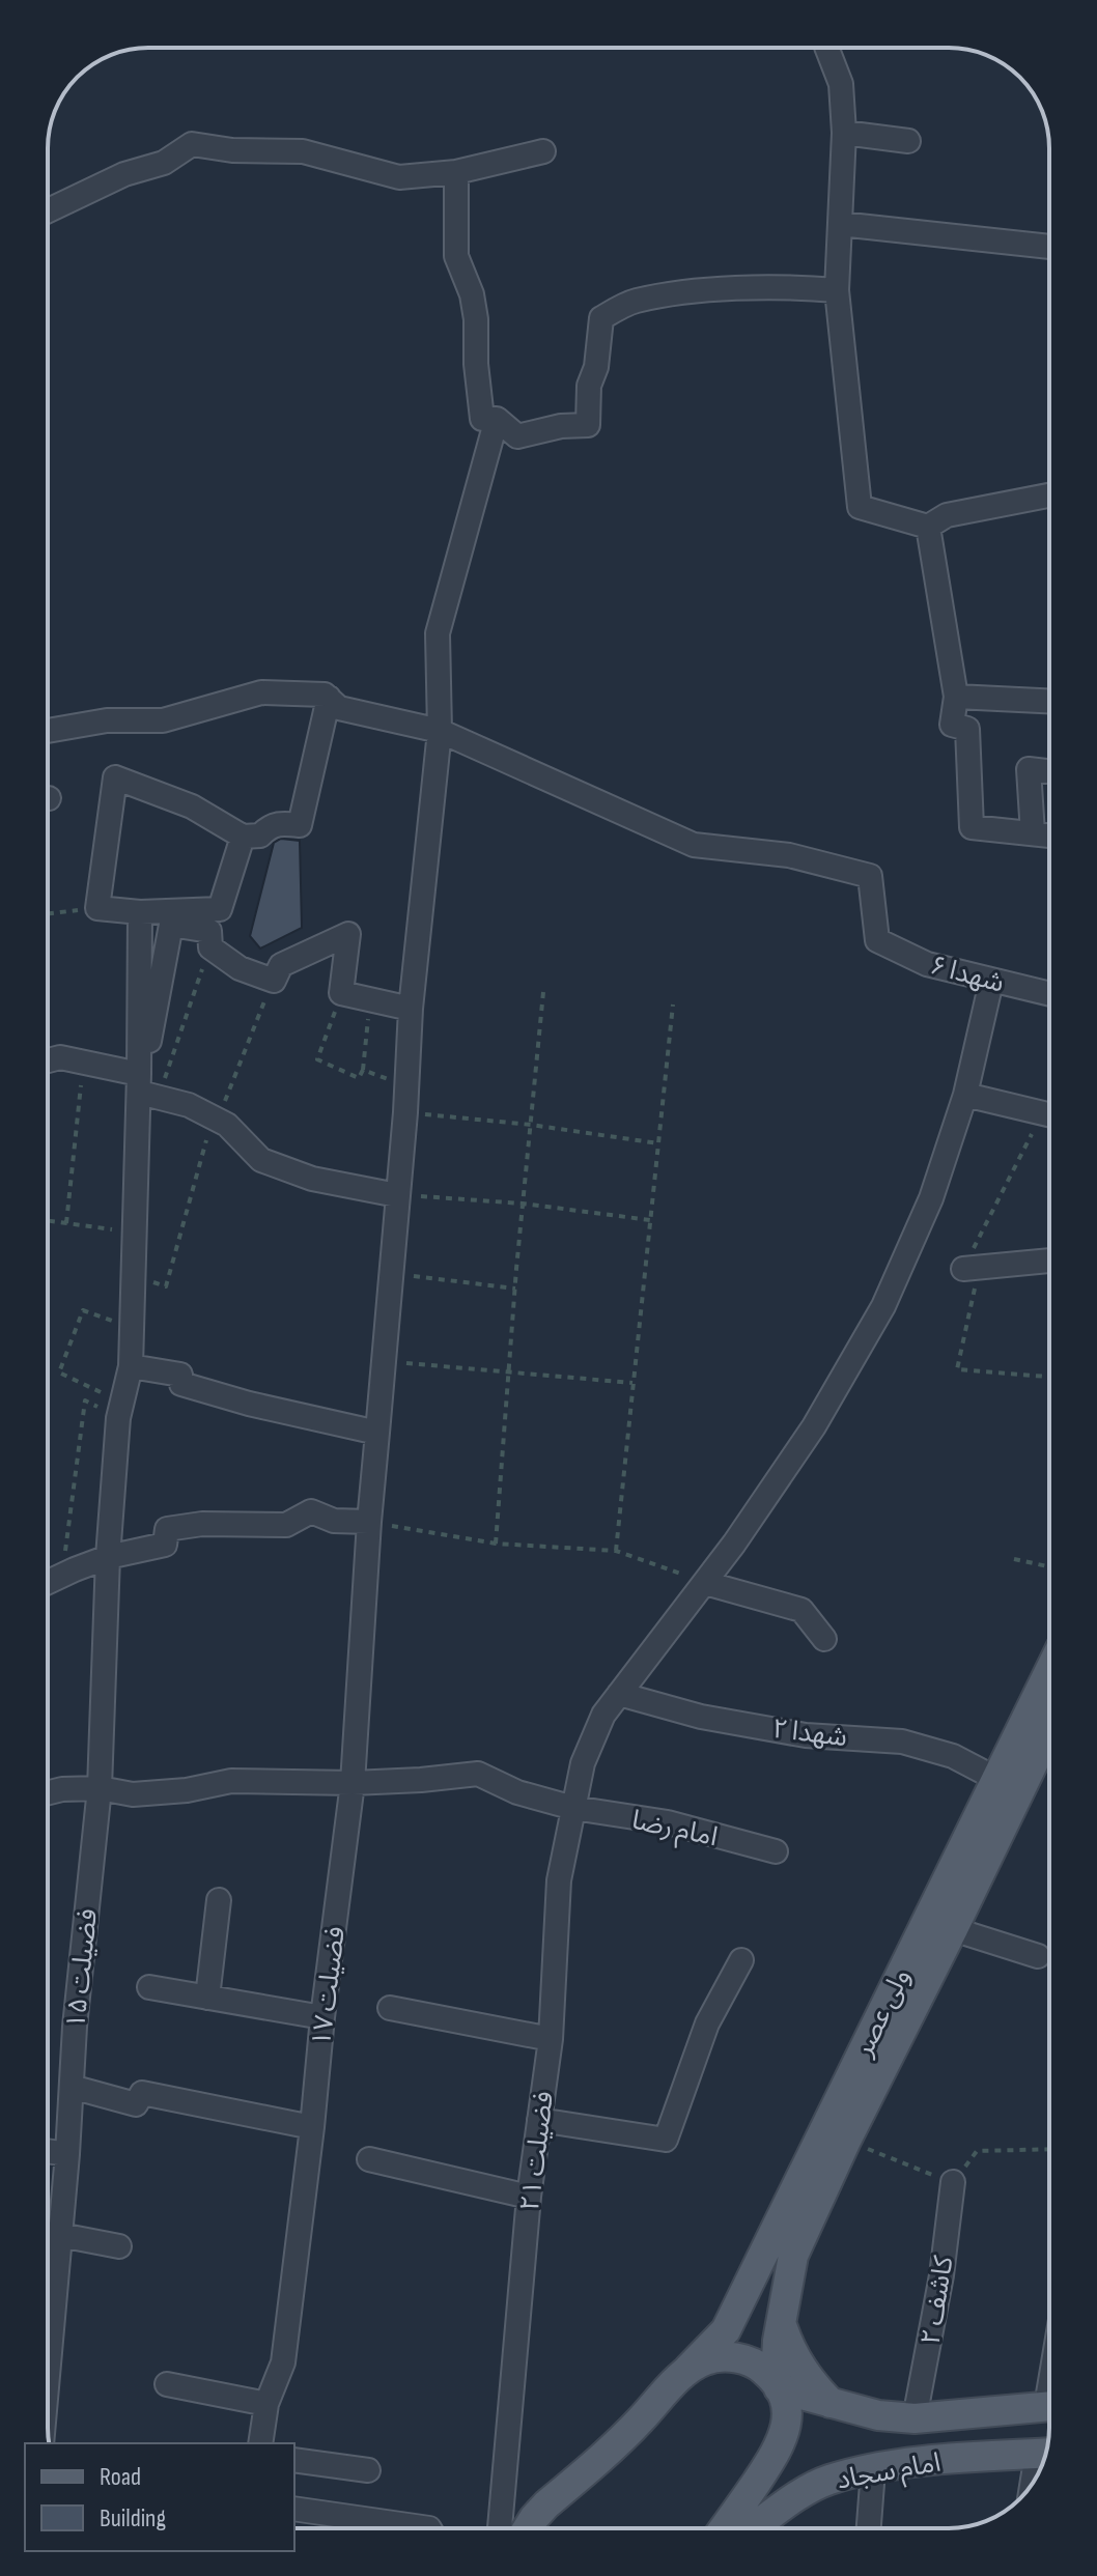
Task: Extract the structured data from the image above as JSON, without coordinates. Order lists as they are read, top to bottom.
{
  "streets": {
    "main road": ["ولی عصر", "امام سجاد"],
    "street": [
      "شهدا ۶",
      "شهدا ۲",
      "امام رضا",
      "فضیلت ۱۵",
      "فضیلت ۱۷",
      "فضیلت ۲۱",
      "کاشف ۲"
    ]
  },
  "crossings": [
    ["شهدا ۶", "فضیلت ۱۷"],
    ["شهدا ۶", "فضیلت ۲۱"],
    ["شهدا ۲", "ولی عصر"],
    ["شهدا ۲", "فضیلت ۲۱"],
    ["امام رضا", "فضیلت ۱۵"],
    ["امام رضا", "فضیلت ۱۷"],
    ["امام رضا", "فضیلت ۲۱"],
    ["ولی عصر", "امام سجاد"],
    ["کاشف ۲", "امام سجاد"]
  ],
  "legend": ["Road", "Building"]
}
